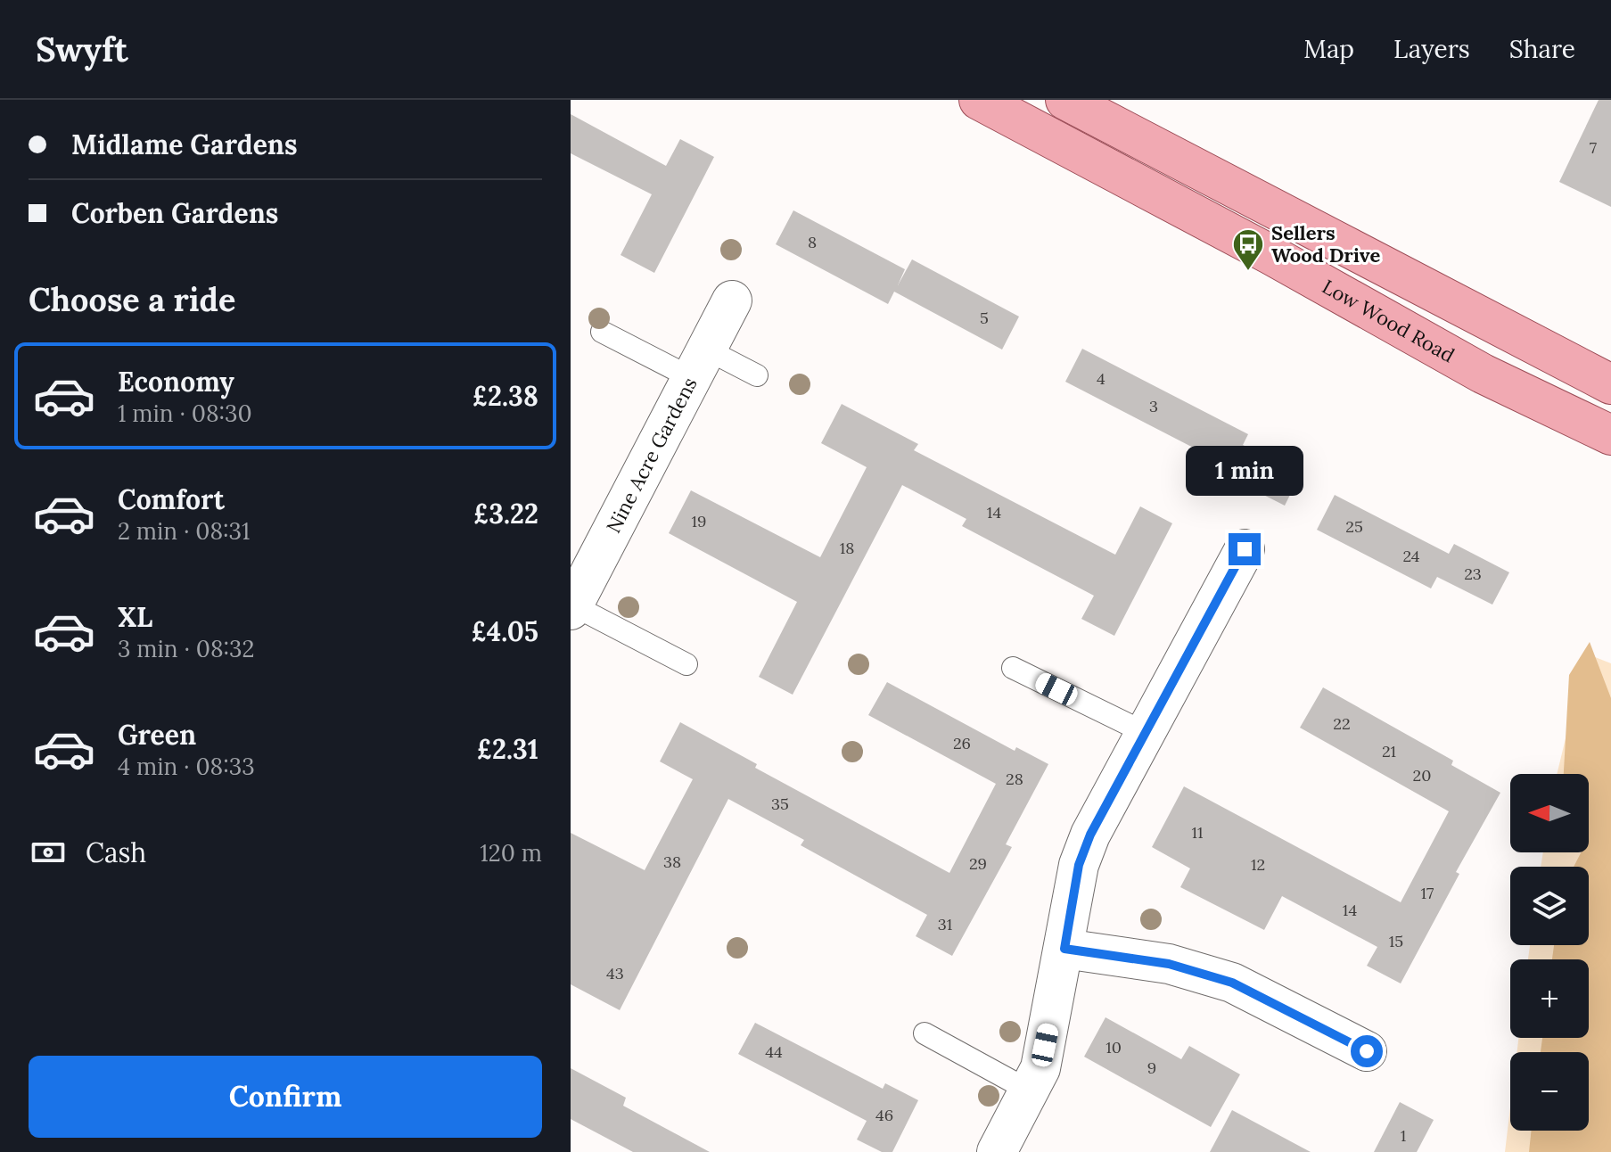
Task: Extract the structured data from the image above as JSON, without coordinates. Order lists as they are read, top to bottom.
{
  "streets": {
    "main road": ["Low Wood Road"],
    "street": ["Nine Acre Gardens"]
  },
  "places": {
    "bus stop": ["Sellers Wood Drive"]
  },
  "house_numbers": [
    "7",
    "8",
    "5",
    "4",
    "3",
    "14",
    "19",
    "25",
    "18",
    "24",
    "23",
    "22",
    "26",
    "21",
    "20",
    "28",
    "35",
    "11",
    "38",
    "29",
    "12",
    "17",
    "14",
    "31",
    "15",
    "43",
    "10",
    "44",
    "9",
    "46",
    "1"
  ],
  "north": "left",
  "page": {
    "header": "Swyft",
    "nav": ["Map", "Layers", "Share"],
    "banner": ["Midlame Gardens", "Corben Gardens"],
    "heading": "Choose a ride",
    "list": [
      {
        "name": "Economy",
        "note": "1 min · 08:30",
        "value": "£2.38"
      },
      {
        "name": "Comfort",
        "note": "2 min · 08:31",
        "value": "£3.22"
      },
      {
        "name": "XL",
        "note": "3 min · 08:32",
        "value": "£4.05"
      },
      {
        "name": "Green",
        "note": "4 min · 08:33",
        "value": "£2.31"
      }
    ],
    "bubble": "1 min",
    "map_buttons": ["+", "−"],
    "pay": ["Cash", "120 m"],
    "buttons": "Confirm"
  }
}
